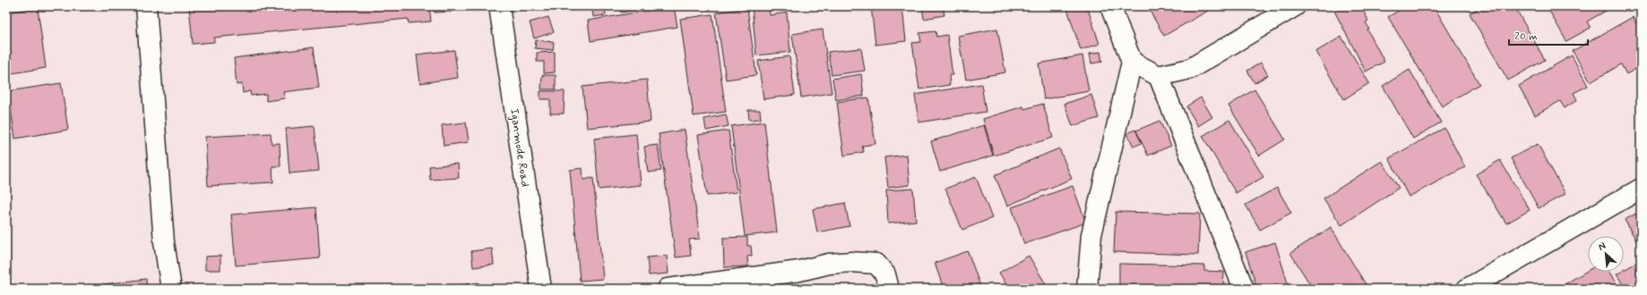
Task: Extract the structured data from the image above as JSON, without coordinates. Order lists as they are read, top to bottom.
{
  "streets": {
    "street": ["Iganmode Road"]
  },
  "scale_bar": "20 m",
  "north": "top left"
}
